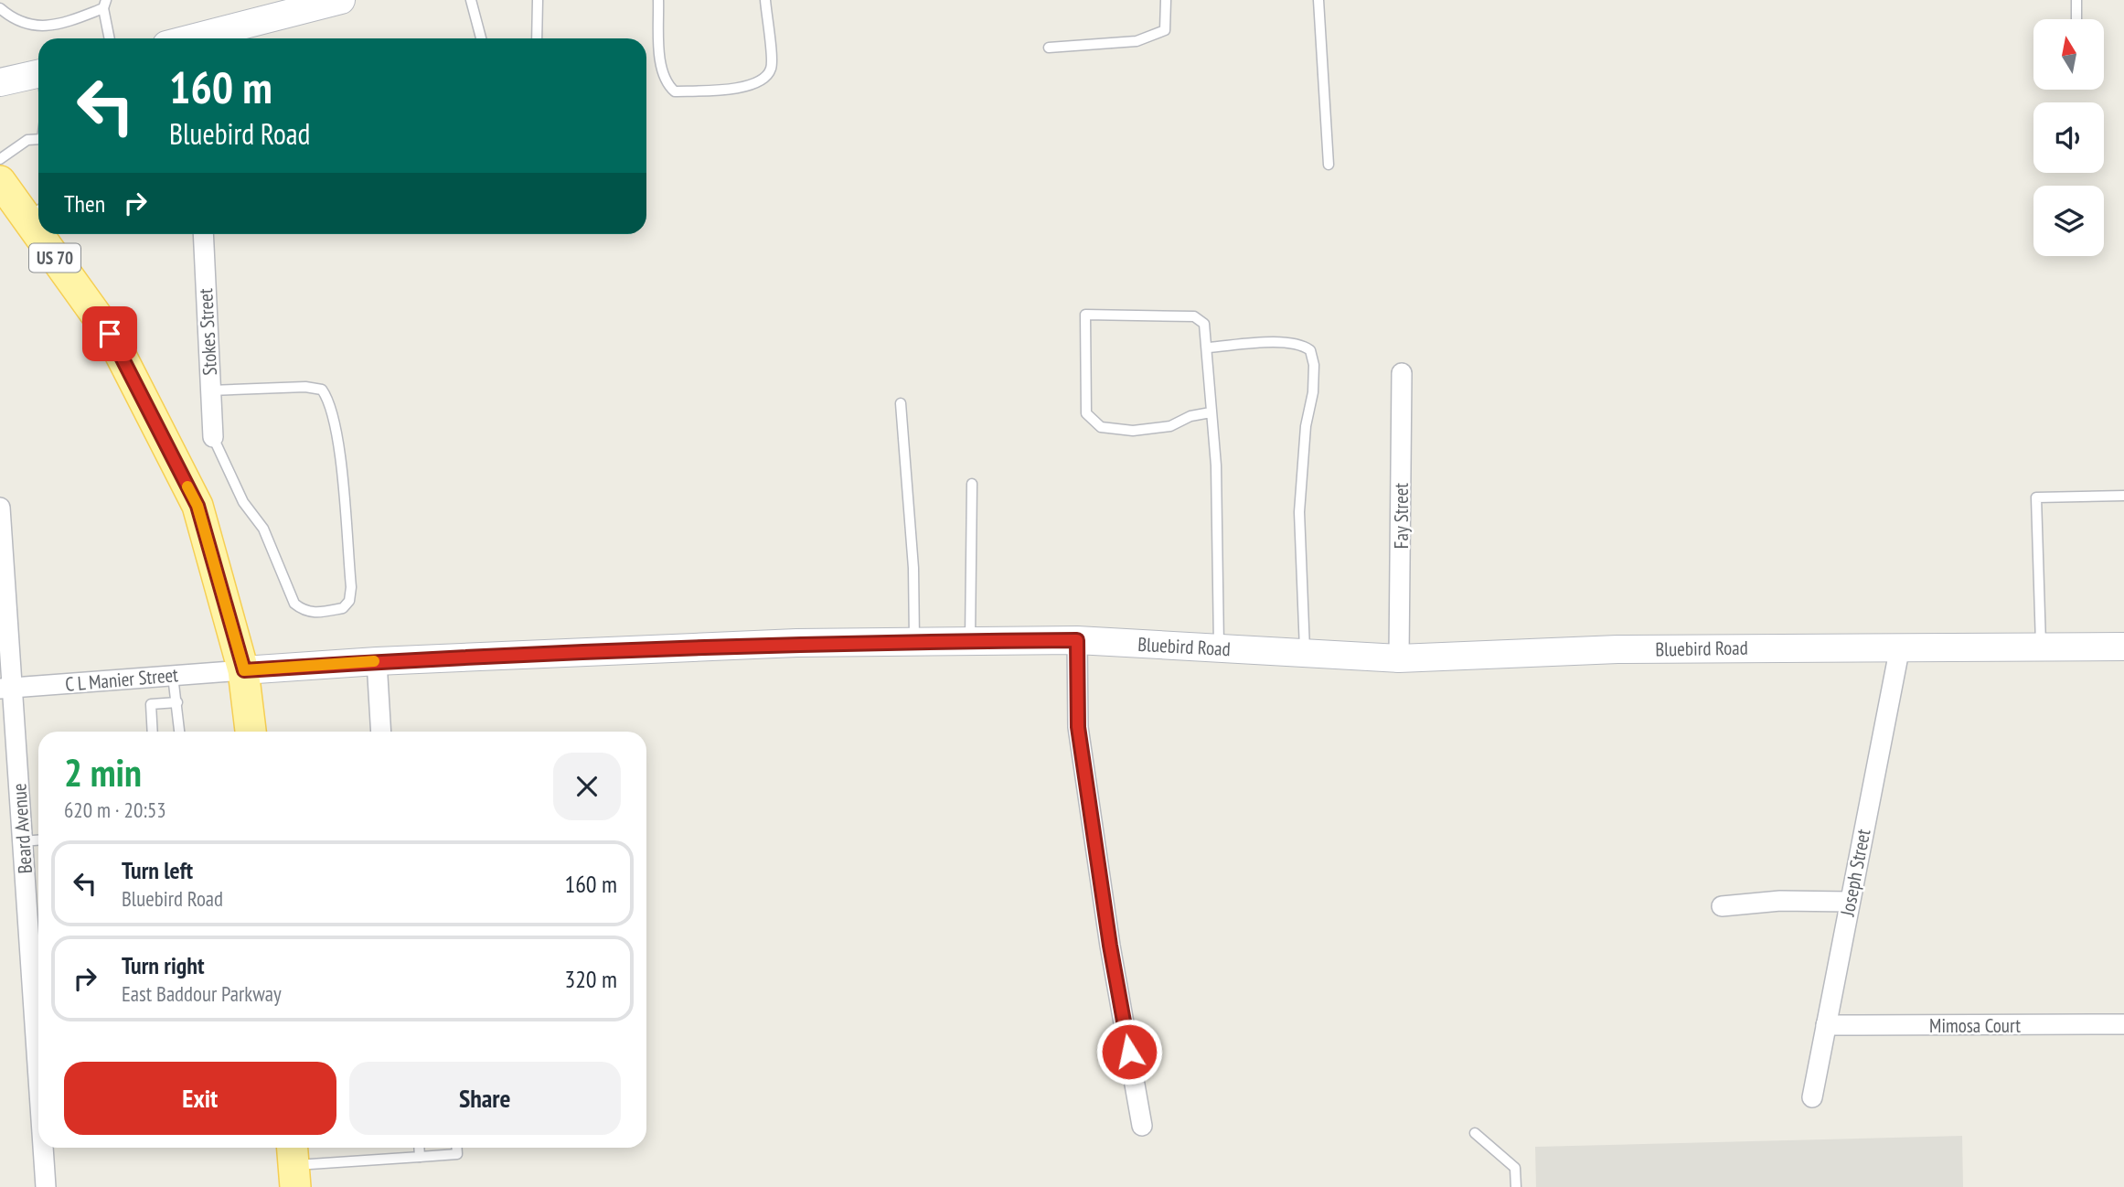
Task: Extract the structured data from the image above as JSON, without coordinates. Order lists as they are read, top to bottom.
{
  "streets": {
    "main road": ["US 70"],
    "street": [
      "Stokes Street",
      "Fay Street",
      "Bluebird Road",
      "C L Manier Street",
      "Beard Avenue",
      "Joseph Street",
      "Mimosa Court"
    ]
  },
  "crossings": [
    ["US 70", "Bluebird Road"],
    ["US 70", "C L Manier Street"],
    ["Fay Street", "Bluebird Road"],
    ["Bluebird Road", "C L Manier Street"],
    ["Bluebird Road", "Joseph Street"],
    ["C L Manier Street", "Beard Avenue"],
    ["Joseph Street", "Mimosa Court"]
  ],
  "north": "top",
  "page": {
    "turn": ["160 m", "Bluebird Road"],
    "then": "Then",
    "heading": ["2 min", "620 m · 20:53"],
    "list": [
      {
        "name": "Turn left",
        "note": "Bluebird Road",
        "value": "160 m"
      },
      {
        "name": "Turn right",
        "note": "East Baddour Parkway",
        "value": "320 m"
      }
    ],
    "buttons": ["Exit", "Share"]
  }
}
